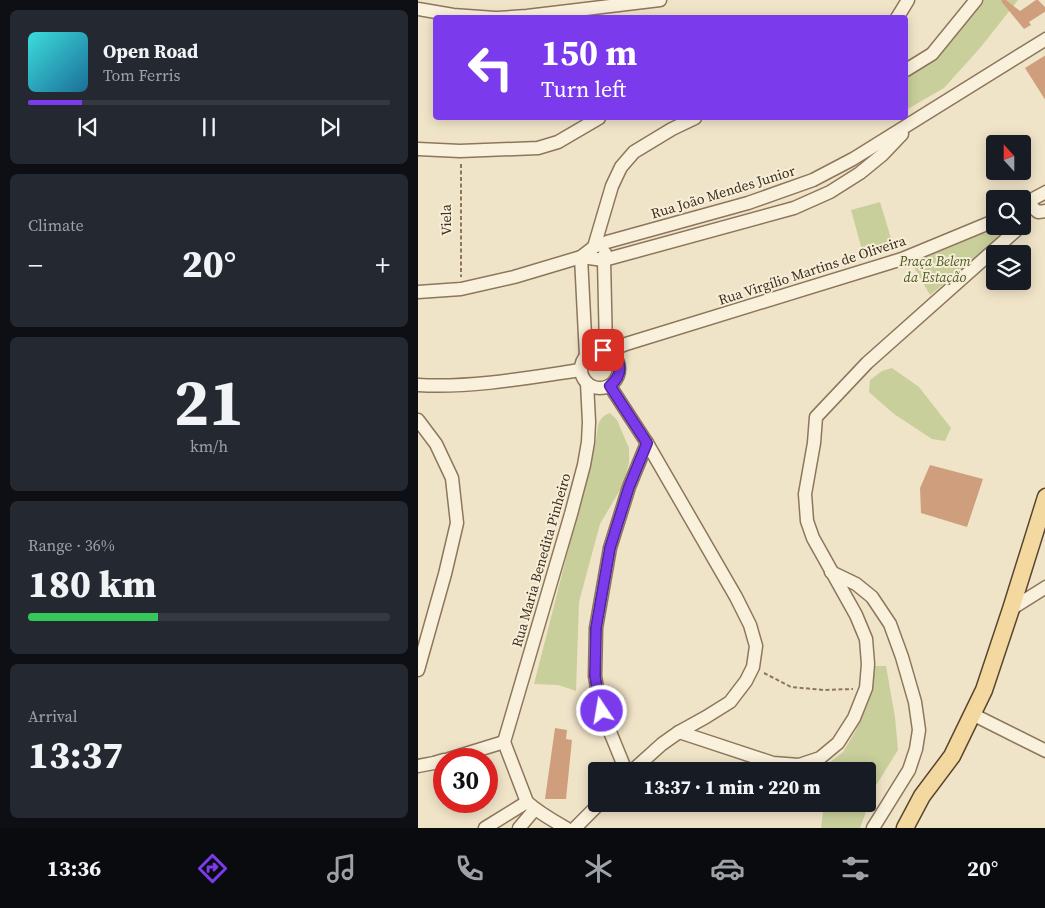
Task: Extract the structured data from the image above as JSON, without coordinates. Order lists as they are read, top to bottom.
{
  "streets": {
    "street": ["Rua João Mendes Junior", "Rua Virgílio Martins de Oliveira", "Rua Maria Benedita Pinheiro"],
    "path": ["Viela"]
  },
  "crossings": [
    ["Rua João Mendes Junior", "Viela"],
    ["Rua Virgílio Martins de Oliveira", "Rua Maria Benedita Pinheiro"]
  ],
  "parks": ["Praça Belem da Estação"],
  "north": "top",
  "page": {
    "turn": ["150 m", "Turn left"],
    "song": ["Open Road", "Tom Ferris"],
    "tile": [
      "Climate",
      ["21", "km/h"],
      ["Range · 36%", "180 km"],
      ["Arrival", "13:37"]
    ],
    "heat": ["−", "20°", "+"],
    "limit": "30",
    "trip": "13:37 · 1 min · 220 m",
    "tabs": ["13:36", "20°"]
  }
}
